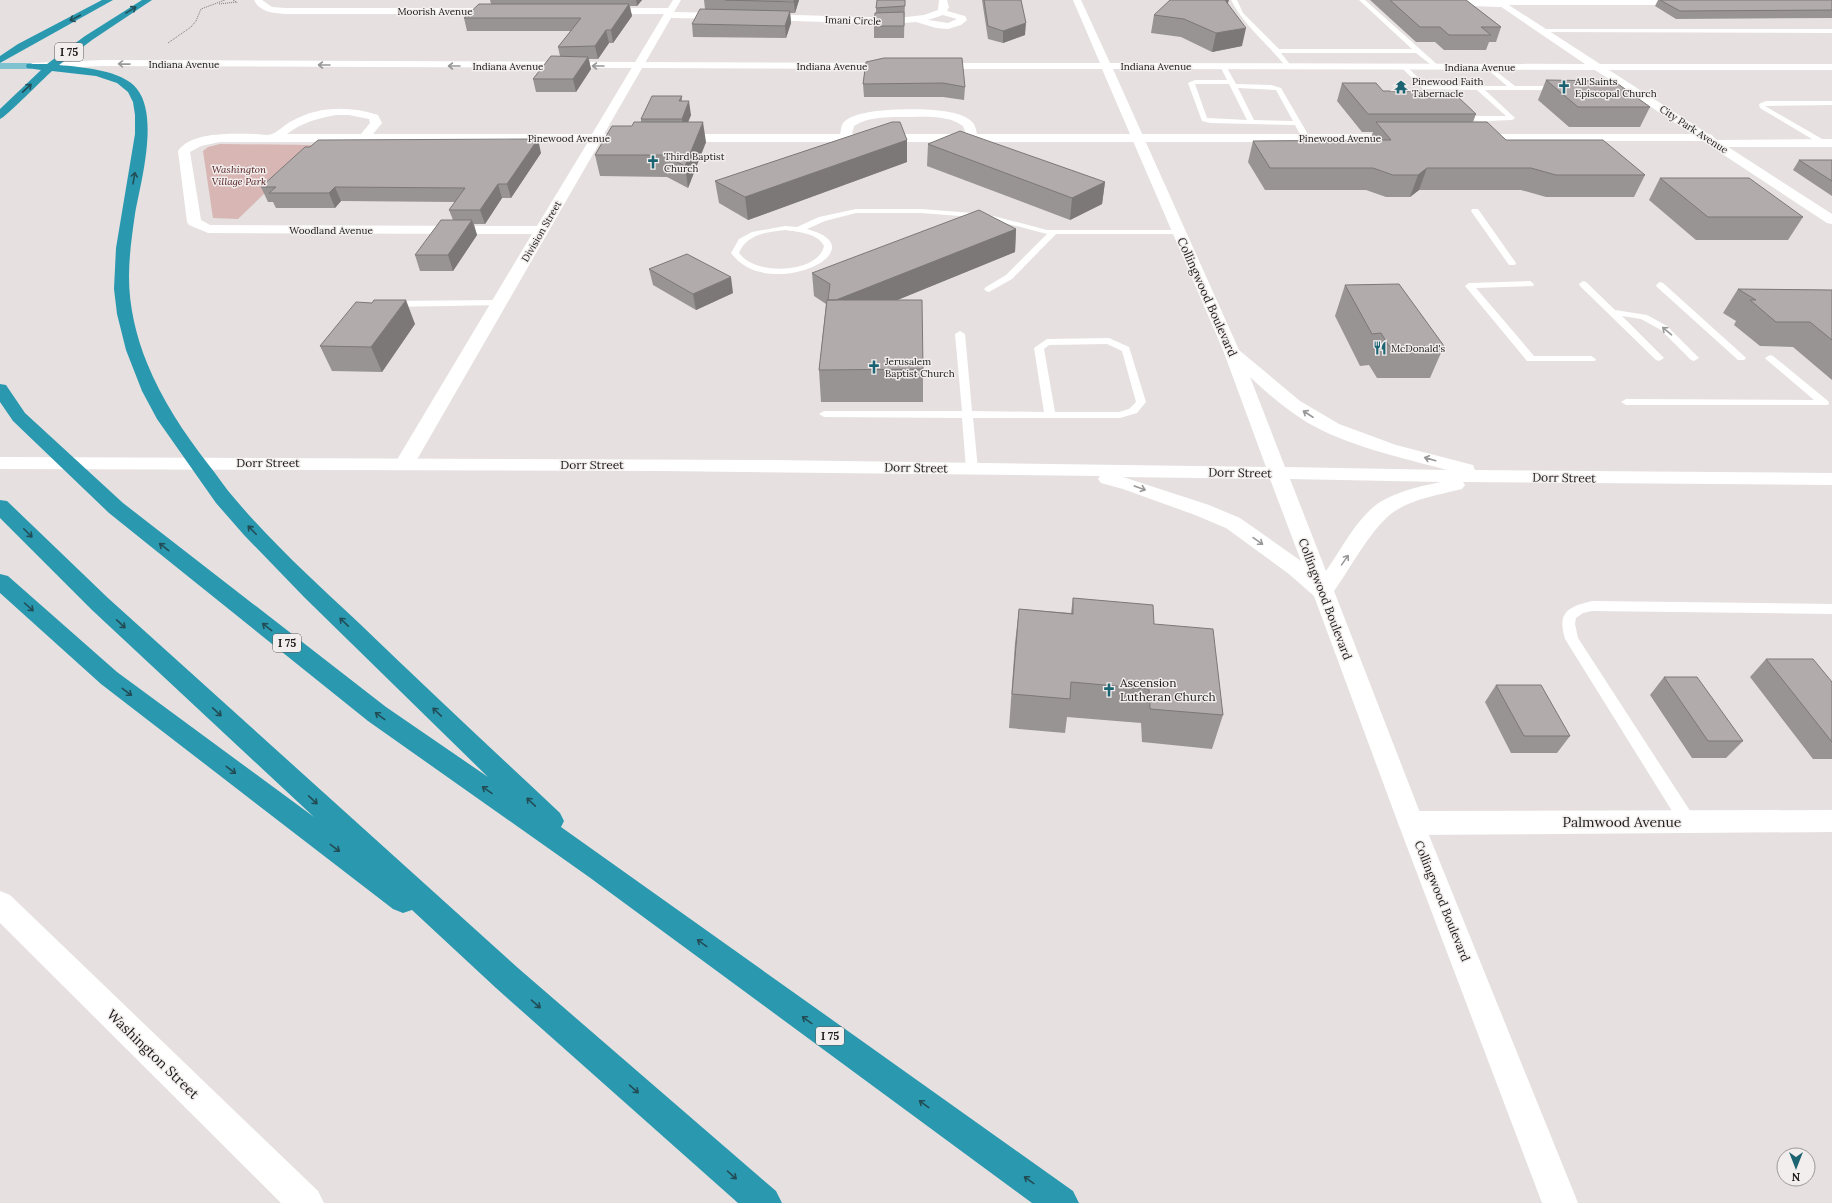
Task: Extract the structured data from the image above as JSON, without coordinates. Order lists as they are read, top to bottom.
{
  "streets": {
    "highway": ["I 75"],
    "main road": ["Indiana Avenue"],
    "street": [
      "Moorish Avenue",
      "Imani Circle",
      "City Park Avenue",
      "Pinewood Avenue",
      "Woodland Avenue",
      "Division Street",
      "Collingwood Boulevard",
      "Dorr Street",
      "Palmwood Avenue",
      "Washington Street"
    ]
  },
  "crossings": [
    ["Indiana Avenue", "City Park Avenue"],
    ["Indiana Avenue", "Division Street"],
    ["Indiana Avenue", "Collingwood Boulevard"],
    ["Pinewood Avenue", "Woodland Avenue"],
    ["Pinewood Avenue", "Division Street"],
    ["Pinewood Avenue", "Collingwood Boulevard"],
    ["Woodland Avenue", "Division Street"],
    ["Division Street", "Dorr Street"],
    ["Collingwood Boulevard", "Dorr Street"],
    ["Collingwood Boulevard", "Palmwood Avenue"]
  ],
  "parks": ["Washington Village Park"],
  "places": {
    "temple": ["Pinewood Faith Tabernacle"],
    "church": [
      "All Saints Episcopal Church",
      "Third Baptist Church",
      "Jerusalem Baptist Church",
      "Ascension Lutheran Church"
    ],
    "restaurant": ["McDonald's"]
  },
  "north": "bottom"
}
